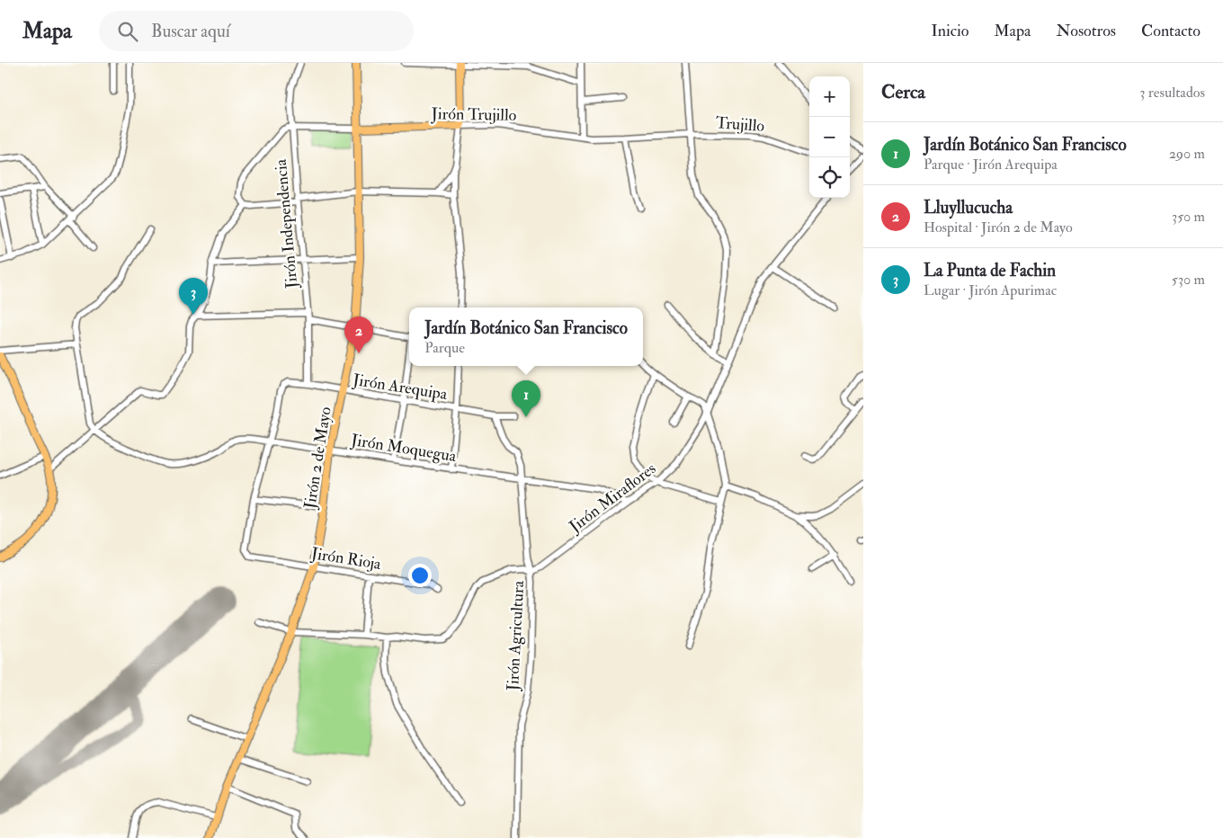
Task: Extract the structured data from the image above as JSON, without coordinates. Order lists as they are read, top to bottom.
{
  "streets": {
    "main road": ["Jirón Trujillo", "Jirón 2 de Mayo"],
    "street": [
      "Trujillo",
      "Jirón Independencia",
      "Jirón Arequipa",
      "Jirón Moquegua",
      "Jirón Miraflores",
      "Jirón Rioja",
      "Jirón Agricultura"
    ]
  },
  "crossings": [
    ["Jirón Trujillo", "Trujillo"],
    ["Jirón Trujillo", "Jirón Independencia"],
    ["Jirón Trujillo", "Jirón 2 de Mayo"],
    ["Jirón Independencia", "Jirón Arequipa"],
    ["Jirón Arequipa", "Jirón Moquegua"],
    ["Jirón Arequipa", "Jirón 2 de Mayo"],
    ["Jirón Arequipa", "Jirón Agricultura"],
    ["Jirón Moquegua", "Jirón 2 de Mayo"],
    ["Jirón Moquegua", "Jirón Miraflores"],
    ["Jirón Moquegua", "Jirón Agricultura"],
    ["Jirón 2 de Mayo", "Jirón Rioja"],
    ["Jirón Miraflores", "Jirón Agricultura"]
  ],
  "page": {
    "header": "Mapa",
    "search": "Buscar aquí",
    "nav": [
      "Inicio",
      "Mapa",
      "Nosotros",
      "Contacto"
    ],
    "heading": ["Cerca", "3 resultados"],
    "map_buttons": ["+", "−"],
    "list": [
      {
        "mark": "1",
        "name": "Jardín Botánico San Francisco",
        "note": "Parque · Jirón Arequipa",
        "value": "290 m"
      },
      {
        "mark": "2",
        "name": "Lluyllucucha",
        "note": "Hospital · Jirón 2 de Mayo",
        "value": "350 m"
      },
      {
        "mark": "3",
        "name": "La Punta de Fachin",
        "note": "Lugar · Jirón Apurimac",
        "value": "530 m"
      }
    ],
    "pins": ["3", "2", "1"],
    "popup": ["Jardín Botánico San Francisco", "Parque"]
  }
}
